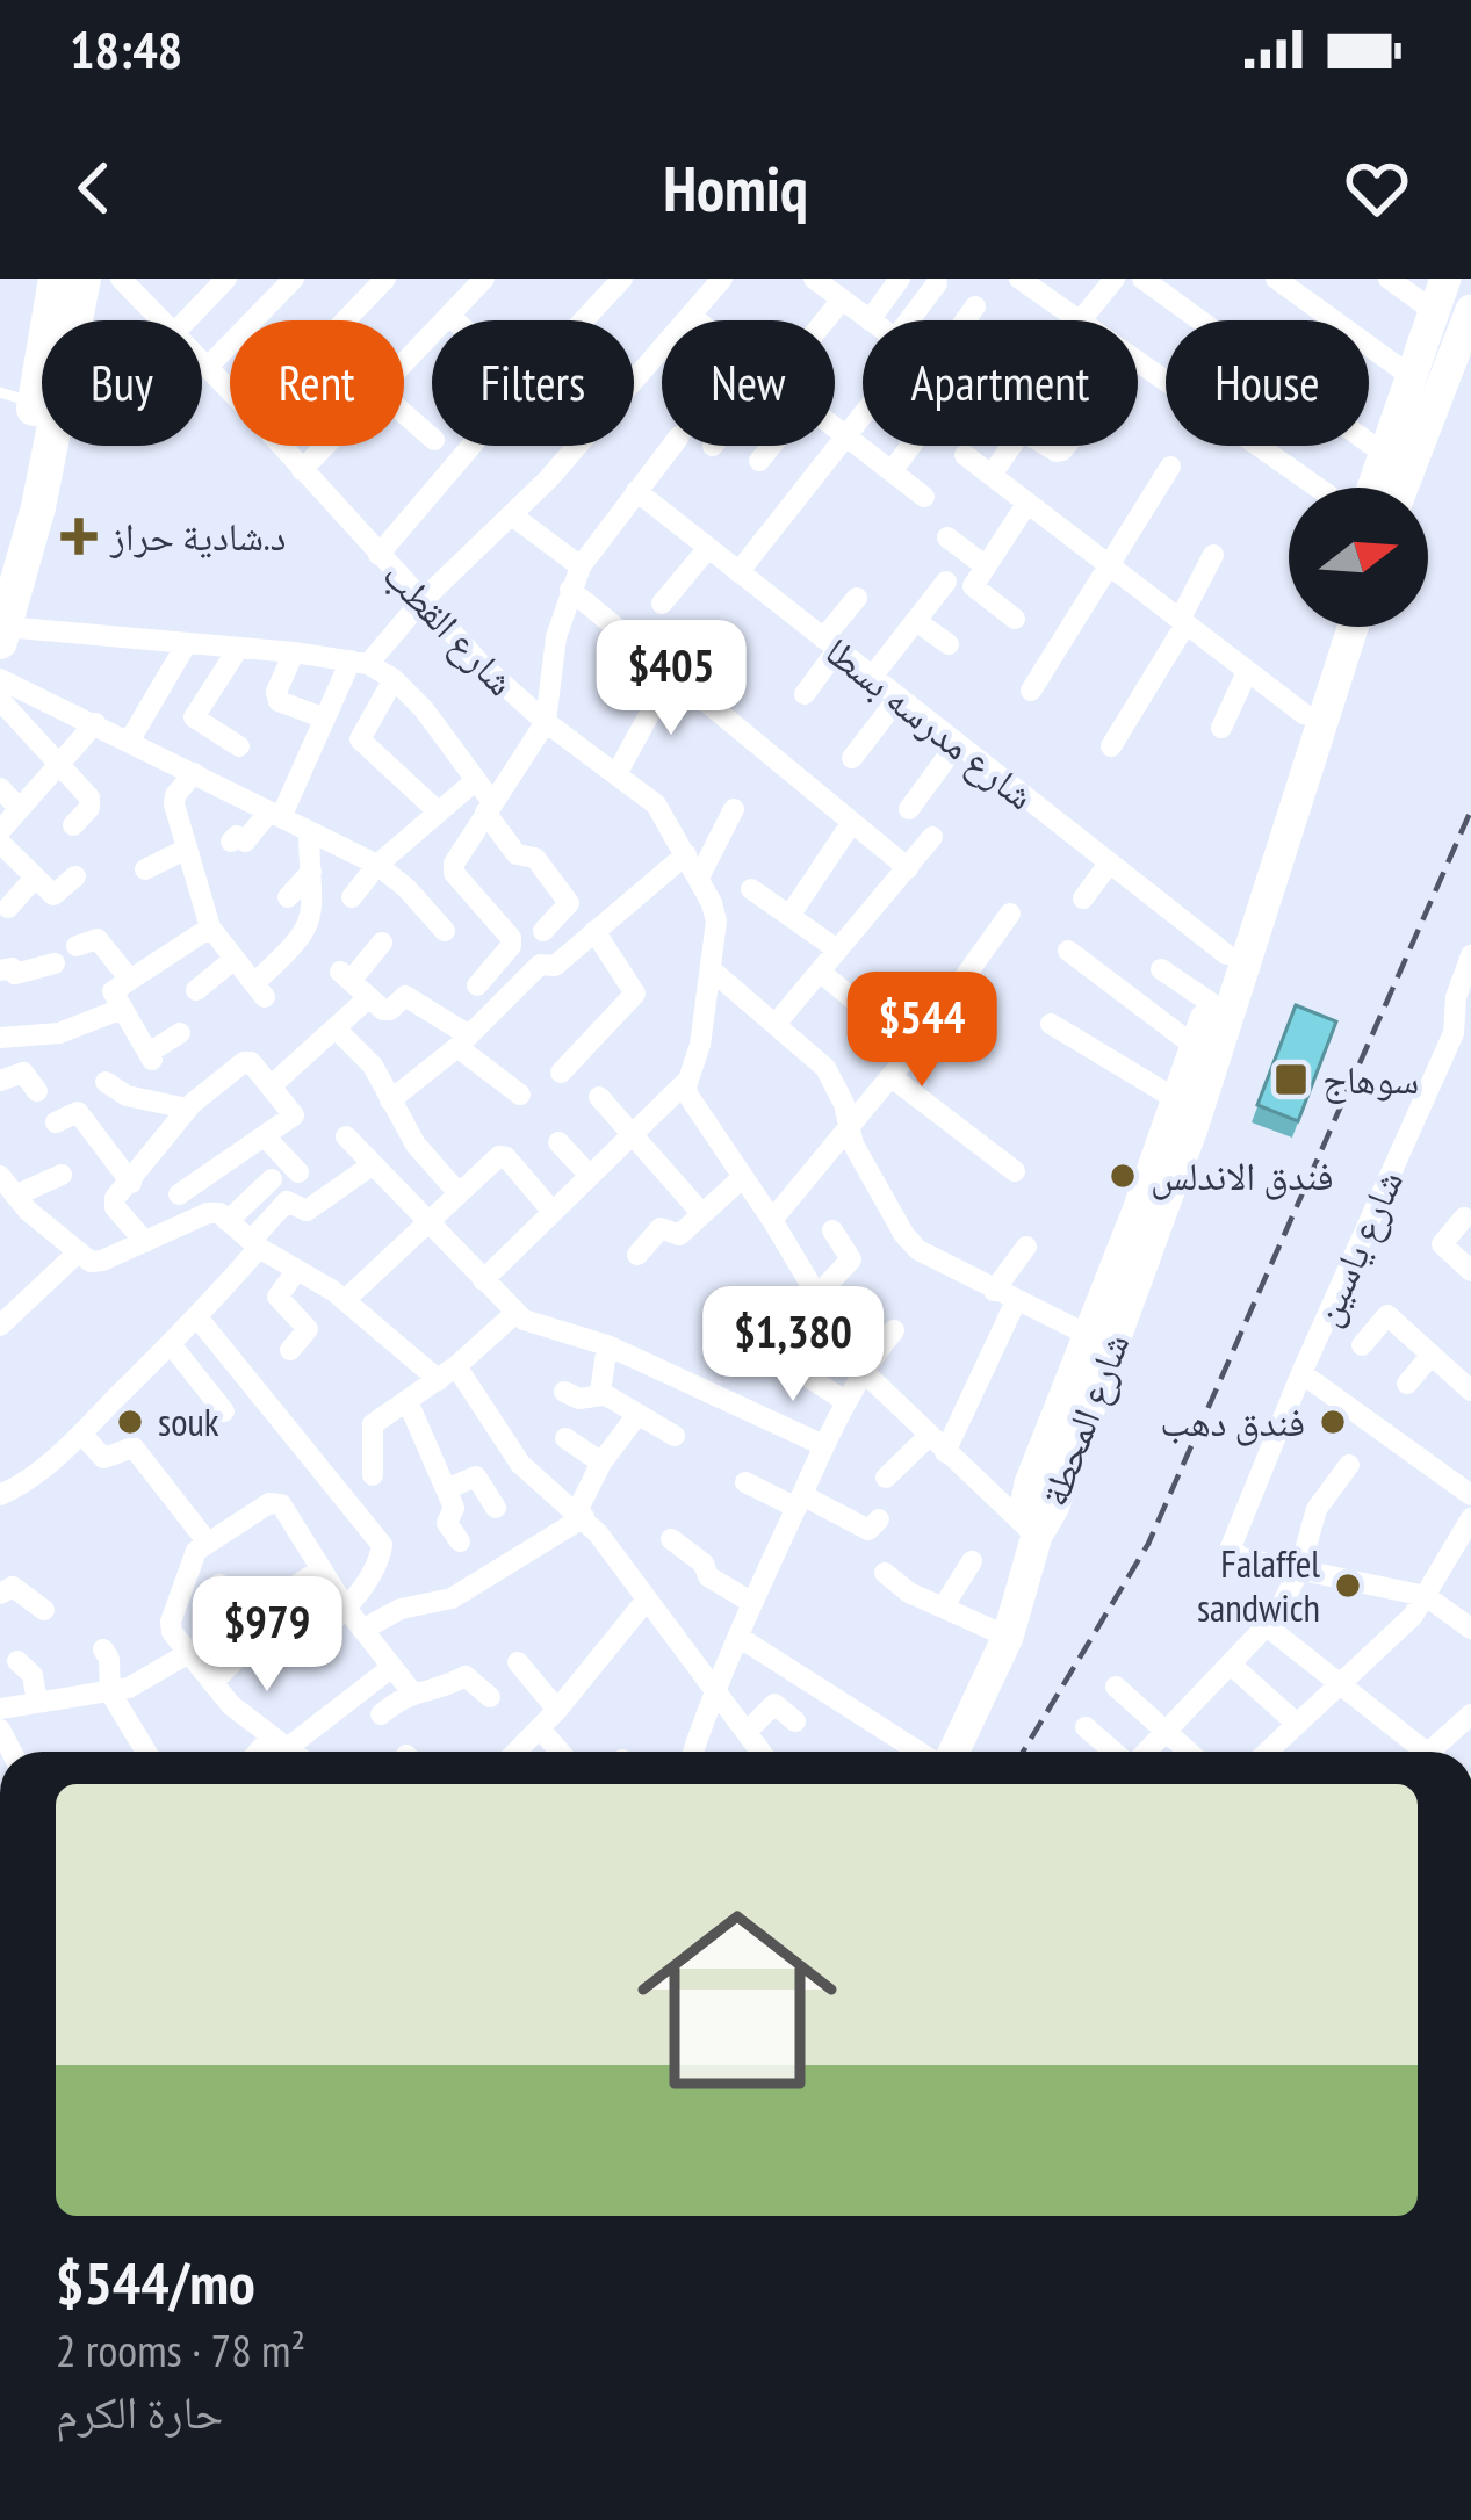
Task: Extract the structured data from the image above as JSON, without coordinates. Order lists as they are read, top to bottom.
{
  "streets": {
    "street": [
      "شارع القطب",
      "شارع مدرسه بسطا",
      "شارع ياسين",
      "شارع المحطة"
    ]
  },
  "crossings": [
    ["شارع مدرسه بسطا", "شارع المحطة"]
  ],
  "places": {
    "health": ["د.شادية حراز"],
    "transit": ["سوهاج"],
    "other": [
      "فندق الاندلس",
      "souk",
      "فندق دهب",
      "Falaffel sandwich"
    ]
  },
  "north": "right",
  "page": {
    "status": "18:48",
    "header": "Homiq",
    "chip": [
      "Buy",
      "Rent",
      "Filters",
      "New",
      "Apartment",
      "House"
    ],
    "price": [
      "$405",
      "$544",
      "$1,380",
      "$979"
    ],
    "list": [
      {
        "name": "$544/mo",
        "note": "2 rooms · 78 m² · حارة الكرم"
      }
    ]
  }
}
